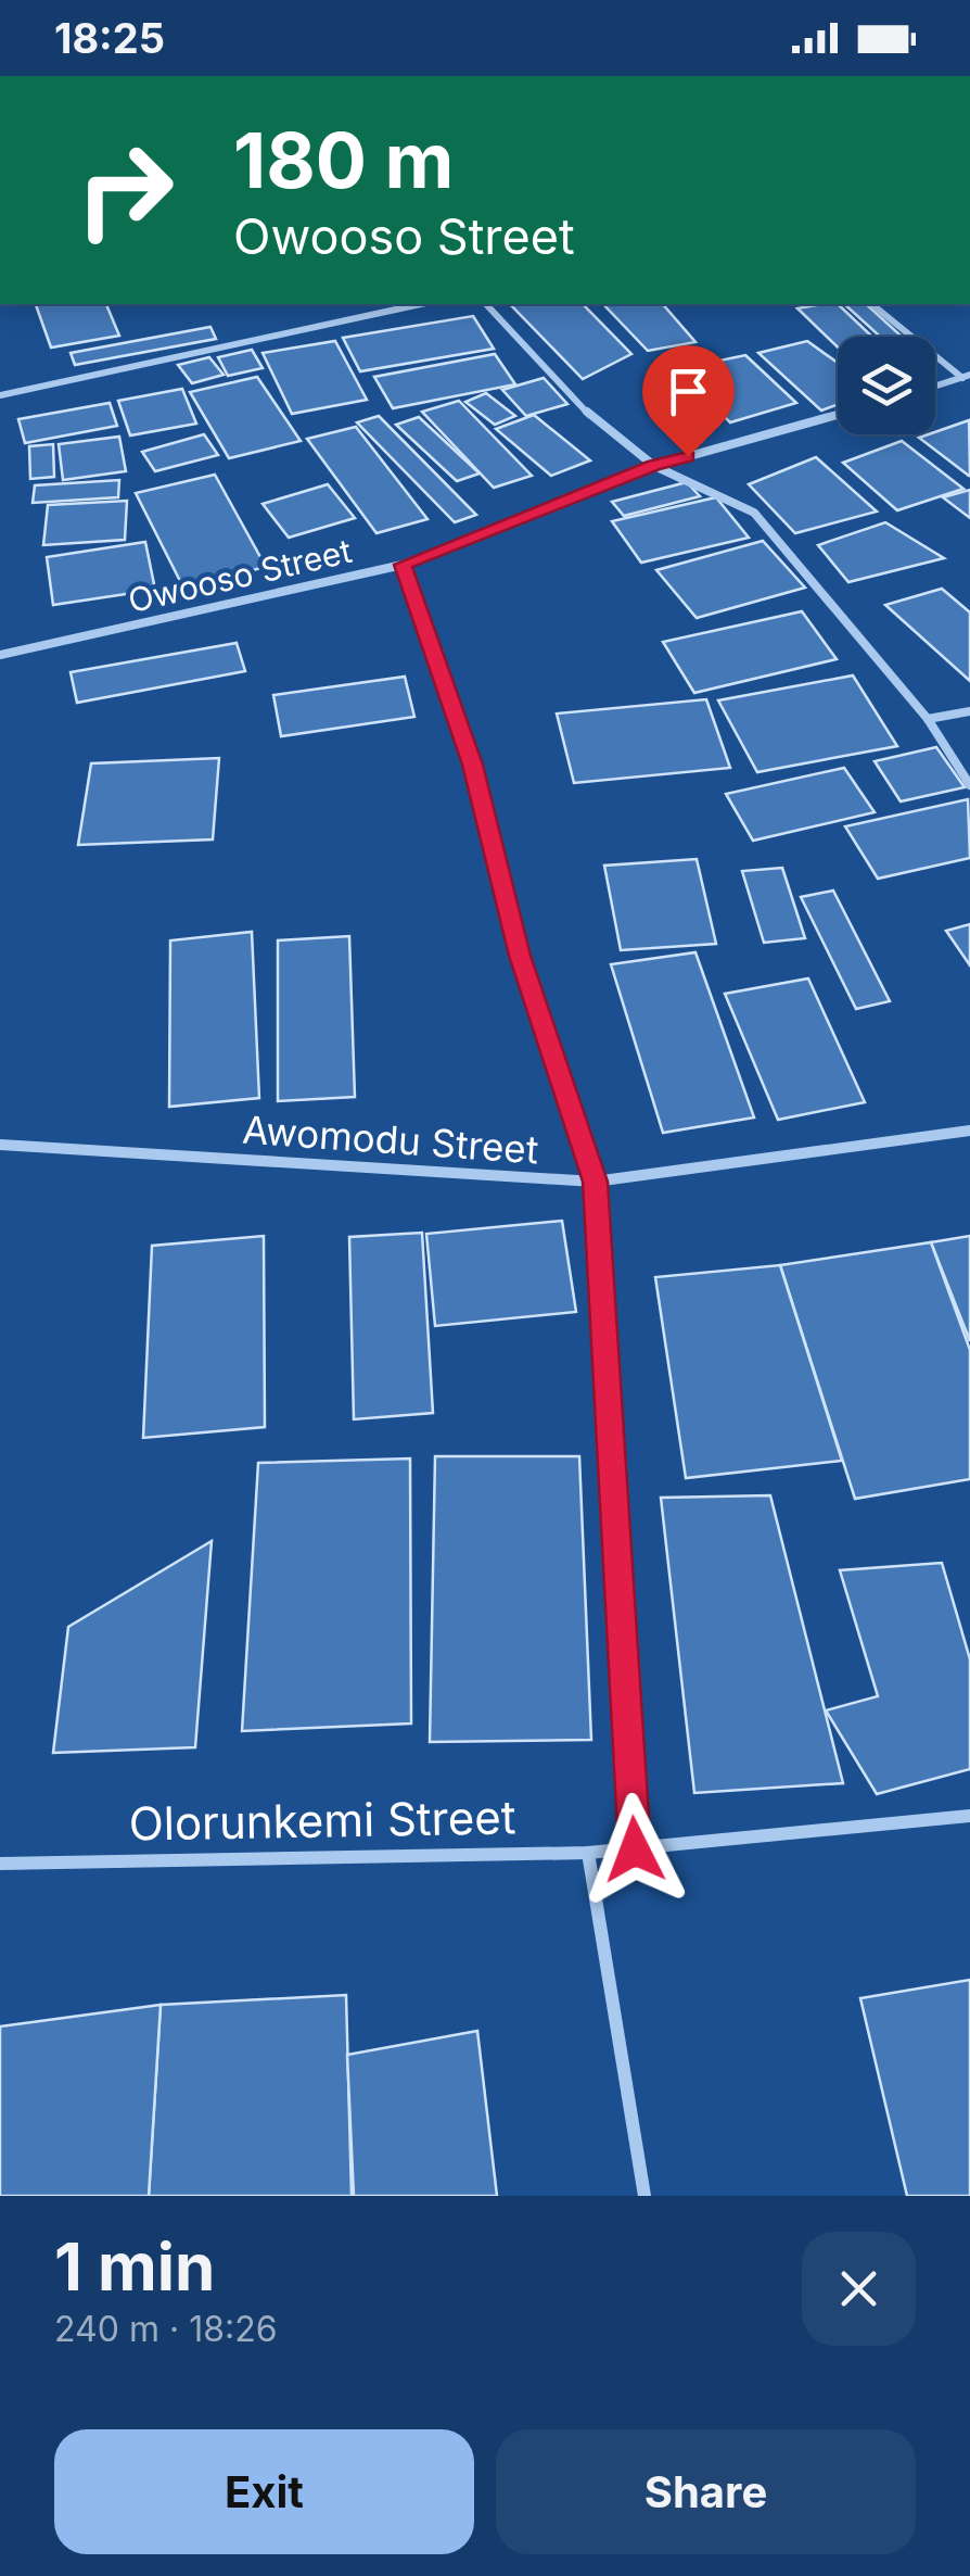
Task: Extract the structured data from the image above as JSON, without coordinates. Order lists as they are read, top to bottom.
{
  "streets": {
    "street": ["Owooso Street", "Awomodu Street", "Olorunkemi Street"]
  },
  "page": {
    "status": "18:25",
    "turn": ["180 m", "Owooso Street"],
    "heading": ["1 min", "240 m · 18:26"],
    "buttons": ["Exit", "Share"]
  }
}
